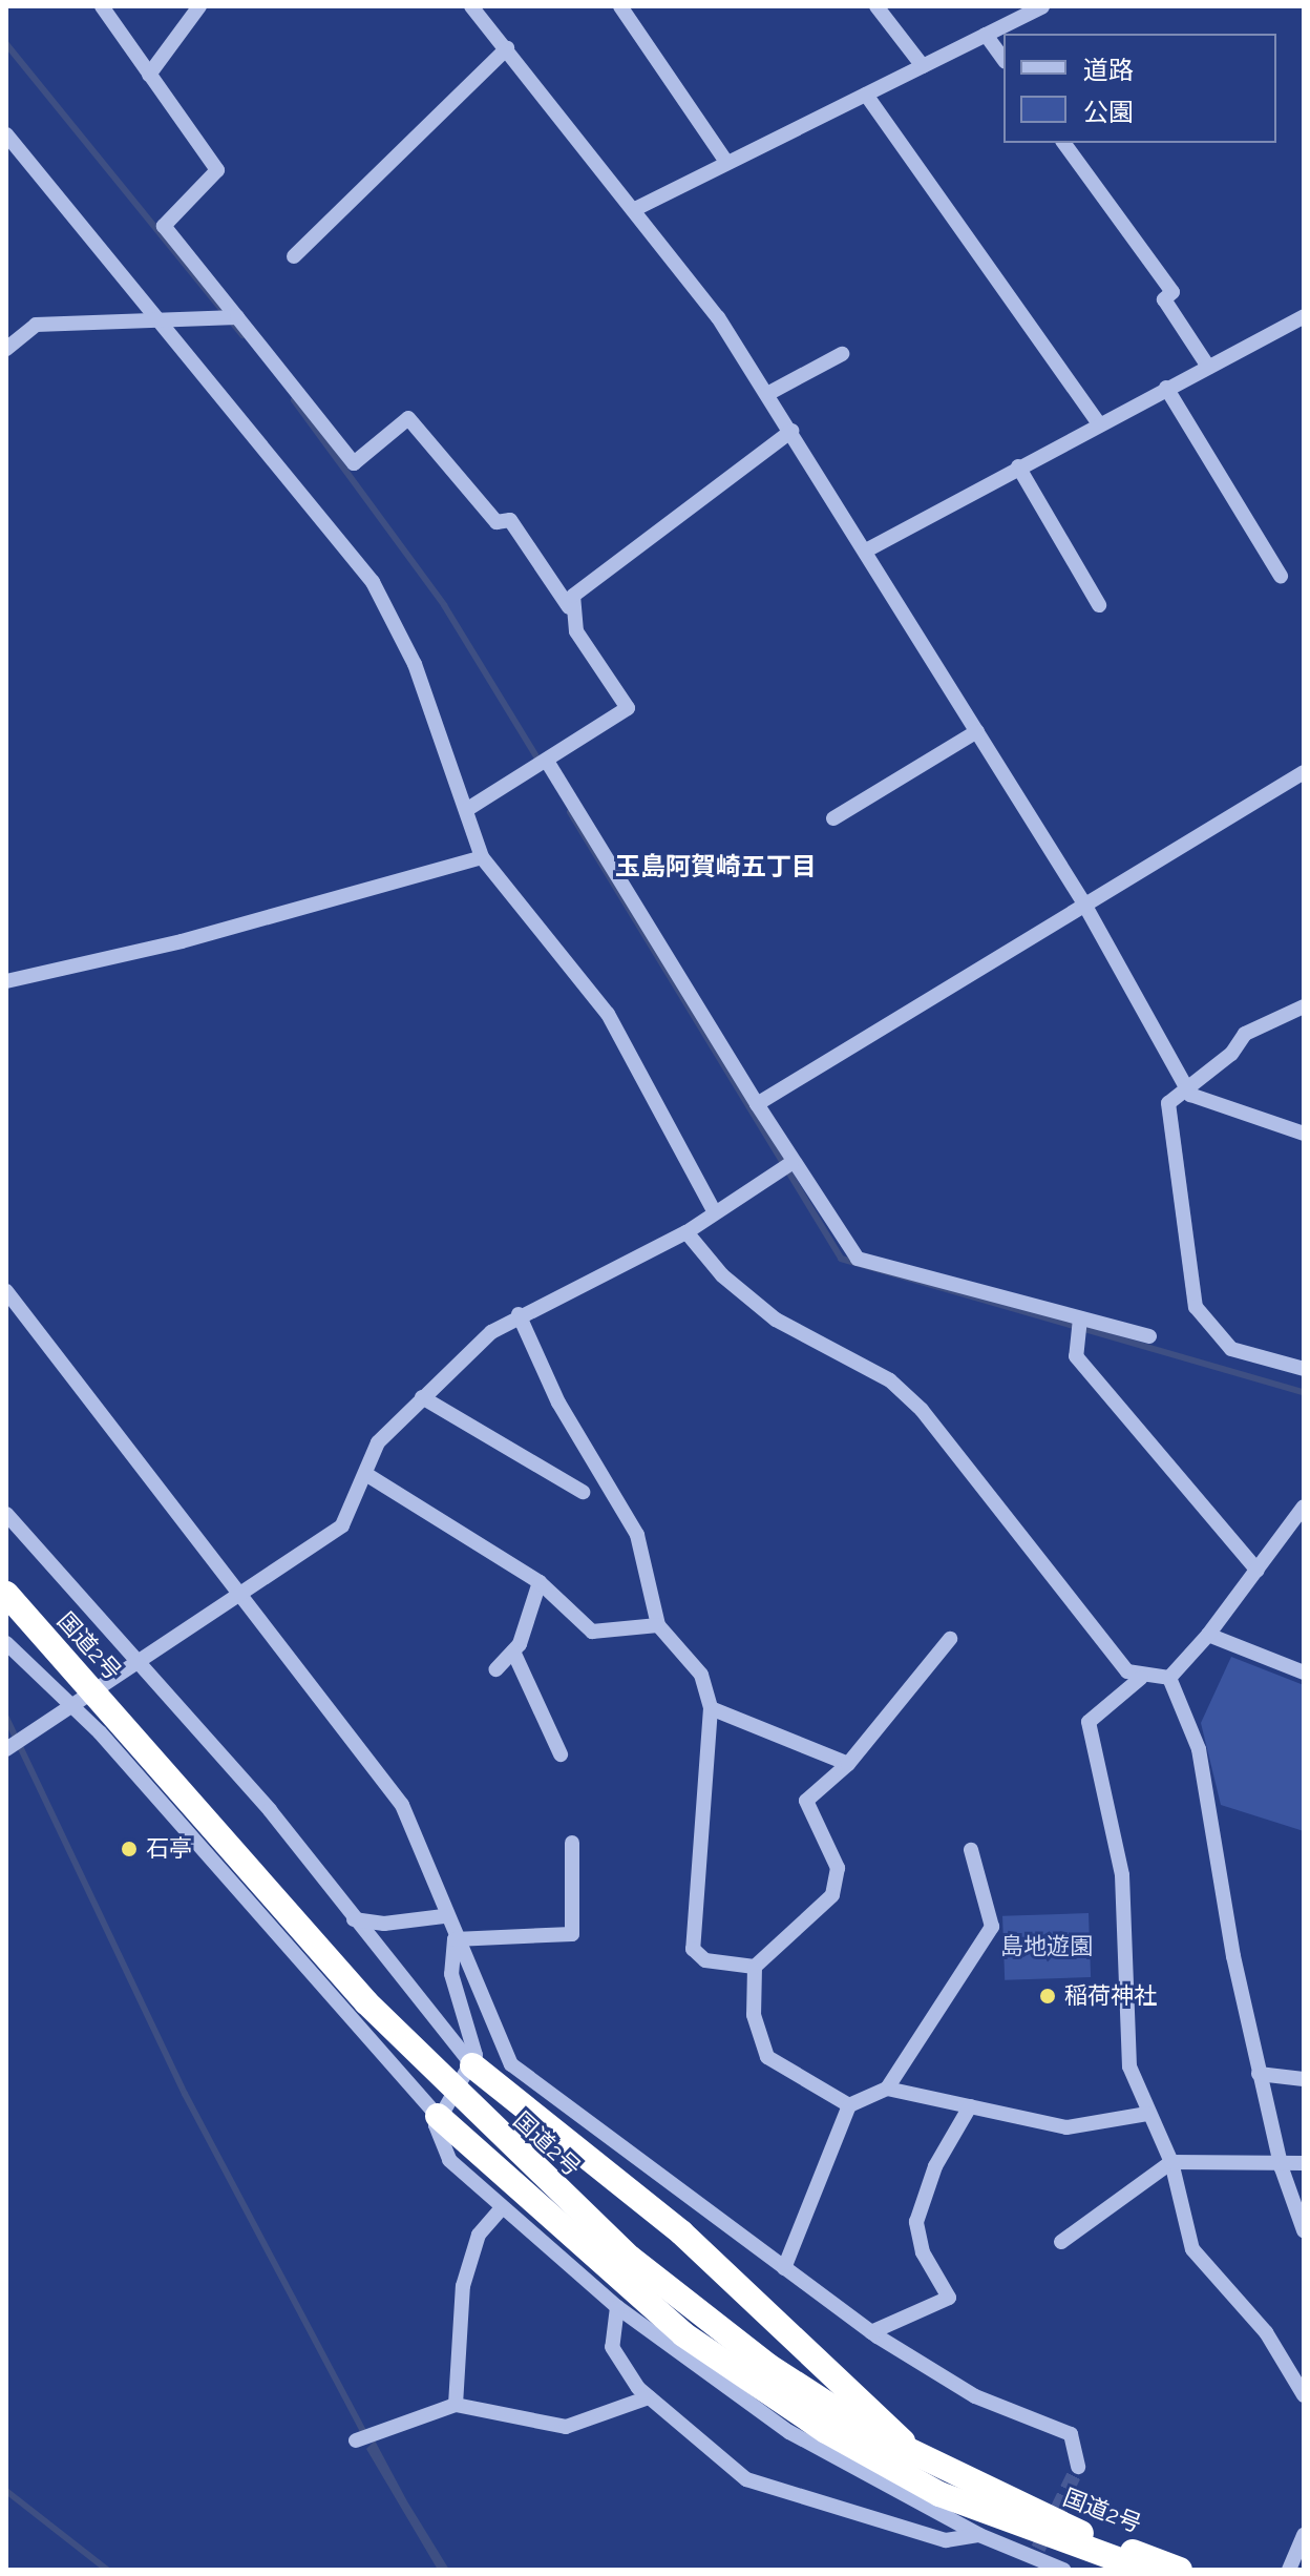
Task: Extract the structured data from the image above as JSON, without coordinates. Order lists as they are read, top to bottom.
{
  "streets": {
    "highway": ["国道2号"]
  },
  "districts": ["玉島阿賀崎五丁目"],
  "parks": ["島地遊園"],
  "places": ["石亭", "稲荷神社"],
  "legend": ["道路", "公園"]
}
